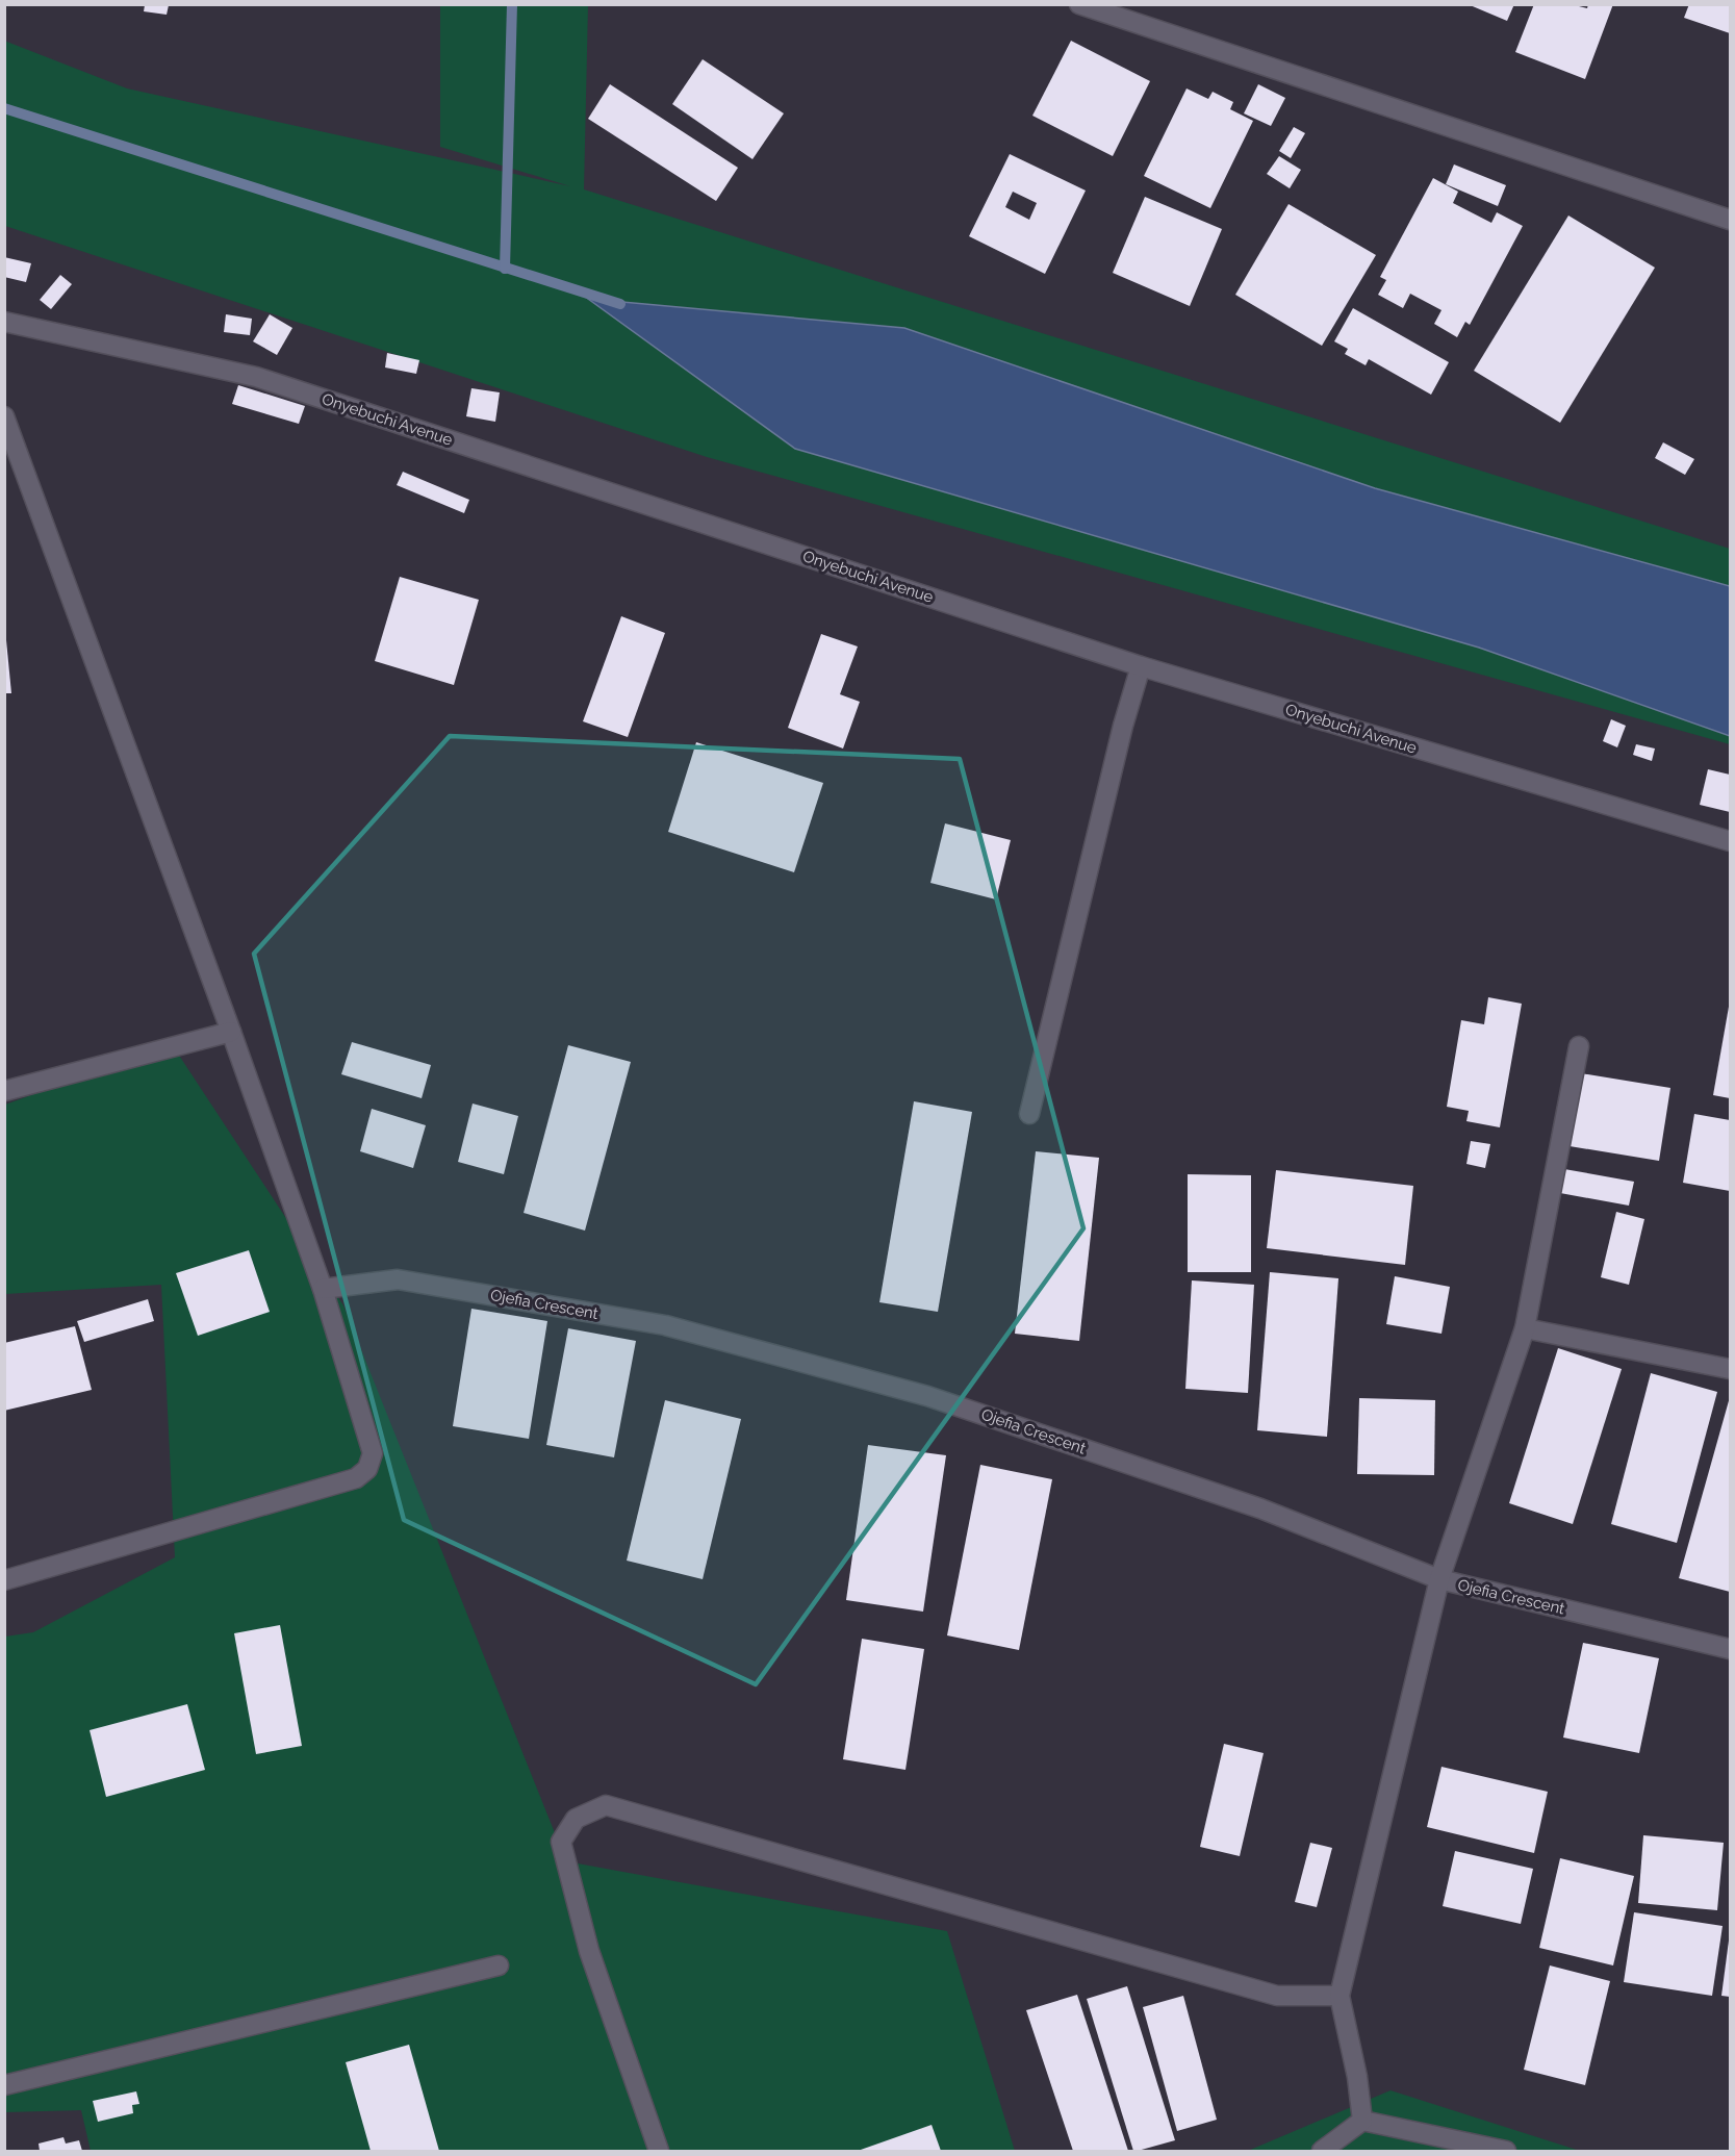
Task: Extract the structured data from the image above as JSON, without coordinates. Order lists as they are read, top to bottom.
{
  "streets": {
    "street": ["Onyebuchi Avenue", "Ojefia Crescent"]
  }
}
